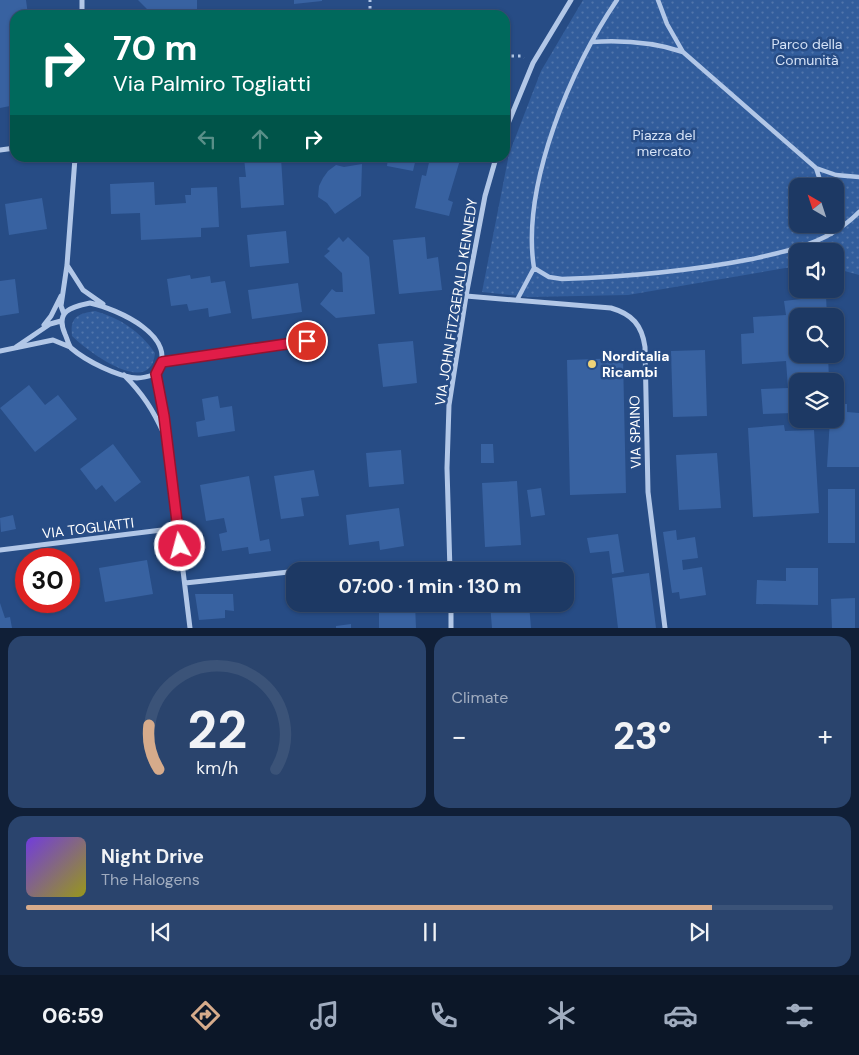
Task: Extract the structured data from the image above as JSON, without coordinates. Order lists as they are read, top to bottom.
{
  "streets": {
    "street": ["VIA JOHN FITZGERALD KENNEDY", "VIA SPAINO", "VIA TOGLIATTI"]
  },
  "crossings": [
    ["VIA JOHN FITZGERALD KENNEDY", "VIA SPAINO"]
  ],
  "parks": ["Parco della Comunità", "Piazza del mercato"],
  "places": ["Norditalia Ricambi"],
  "north": "top left",
  "page": {
    "turn": ["70 m", "Via Palmiro Togliatti"],
    "limit": "30",
    "trip": "07:00 · 1 min · 130 m",
    "tile": "Climate",
    "heat": ["−", "23°", "+"],
    "song": ["Night Drive", "The Halogens"],
    "tabs": "06:59",
    "gauge": ["22", "km/h"]
  }
}
